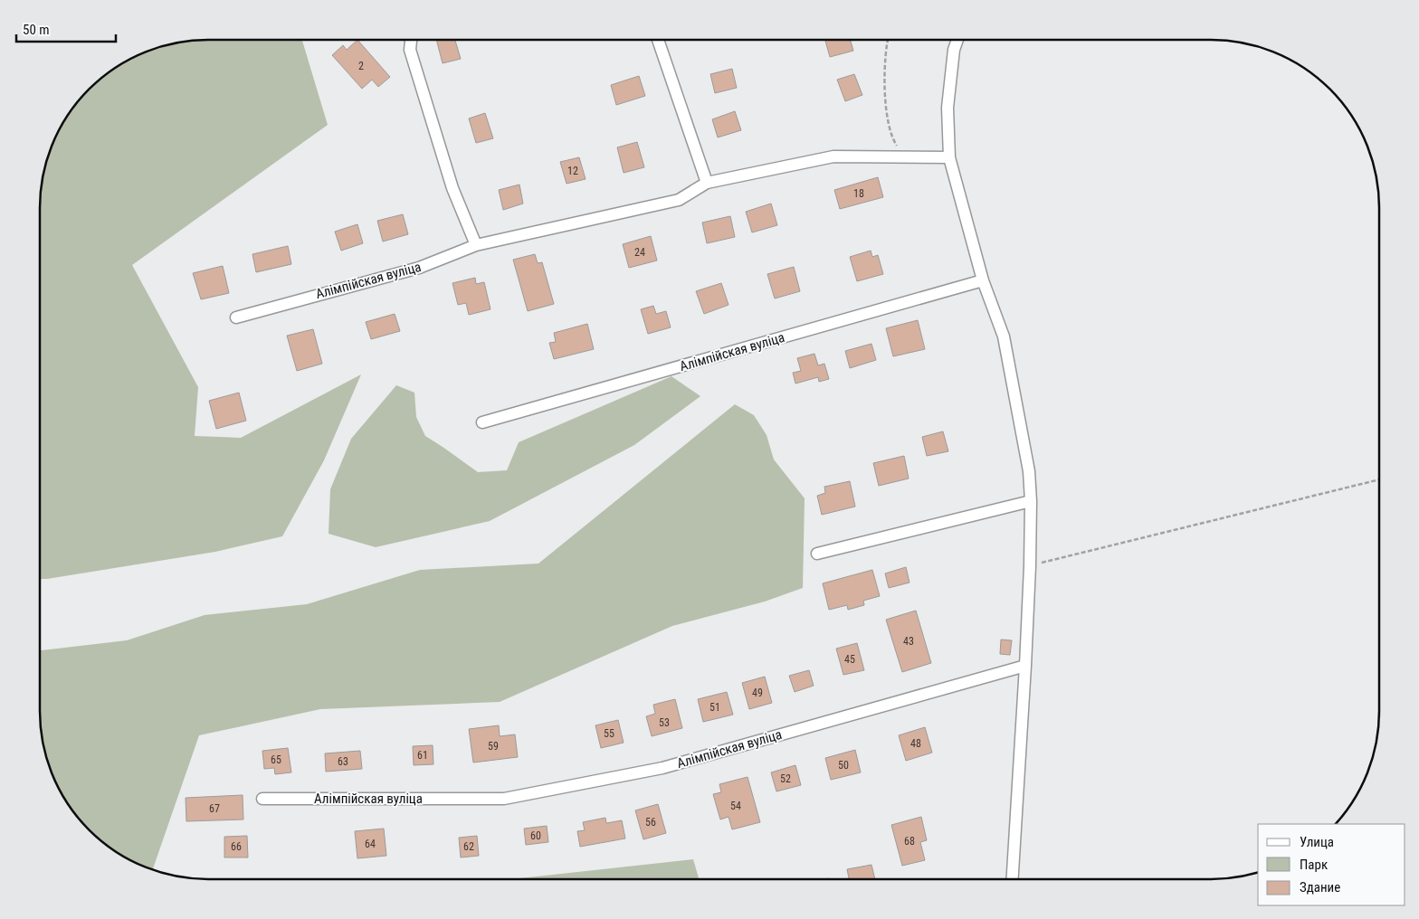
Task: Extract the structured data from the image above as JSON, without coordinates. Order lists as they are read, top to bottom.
{
  "streets": {
    "street": ["Алімпійская вуліца"]
  },
  "house_numbers": [
    "2",
    "12",
    "18",
    "24",
    "43",
    "45",
    "49",
    "51",
    "53",
    "55",
    "48",
    "59",
    "61",
    "65",
    "63",
    "50",
    "52",
    "54",
    "67",
    "56",
    "60",
    "68",
    "64",
    "66",
    "62"
  ],
  "legend": ["Улица", "Парк", "Здание"],
  "scale_bar": "50 m"
}
